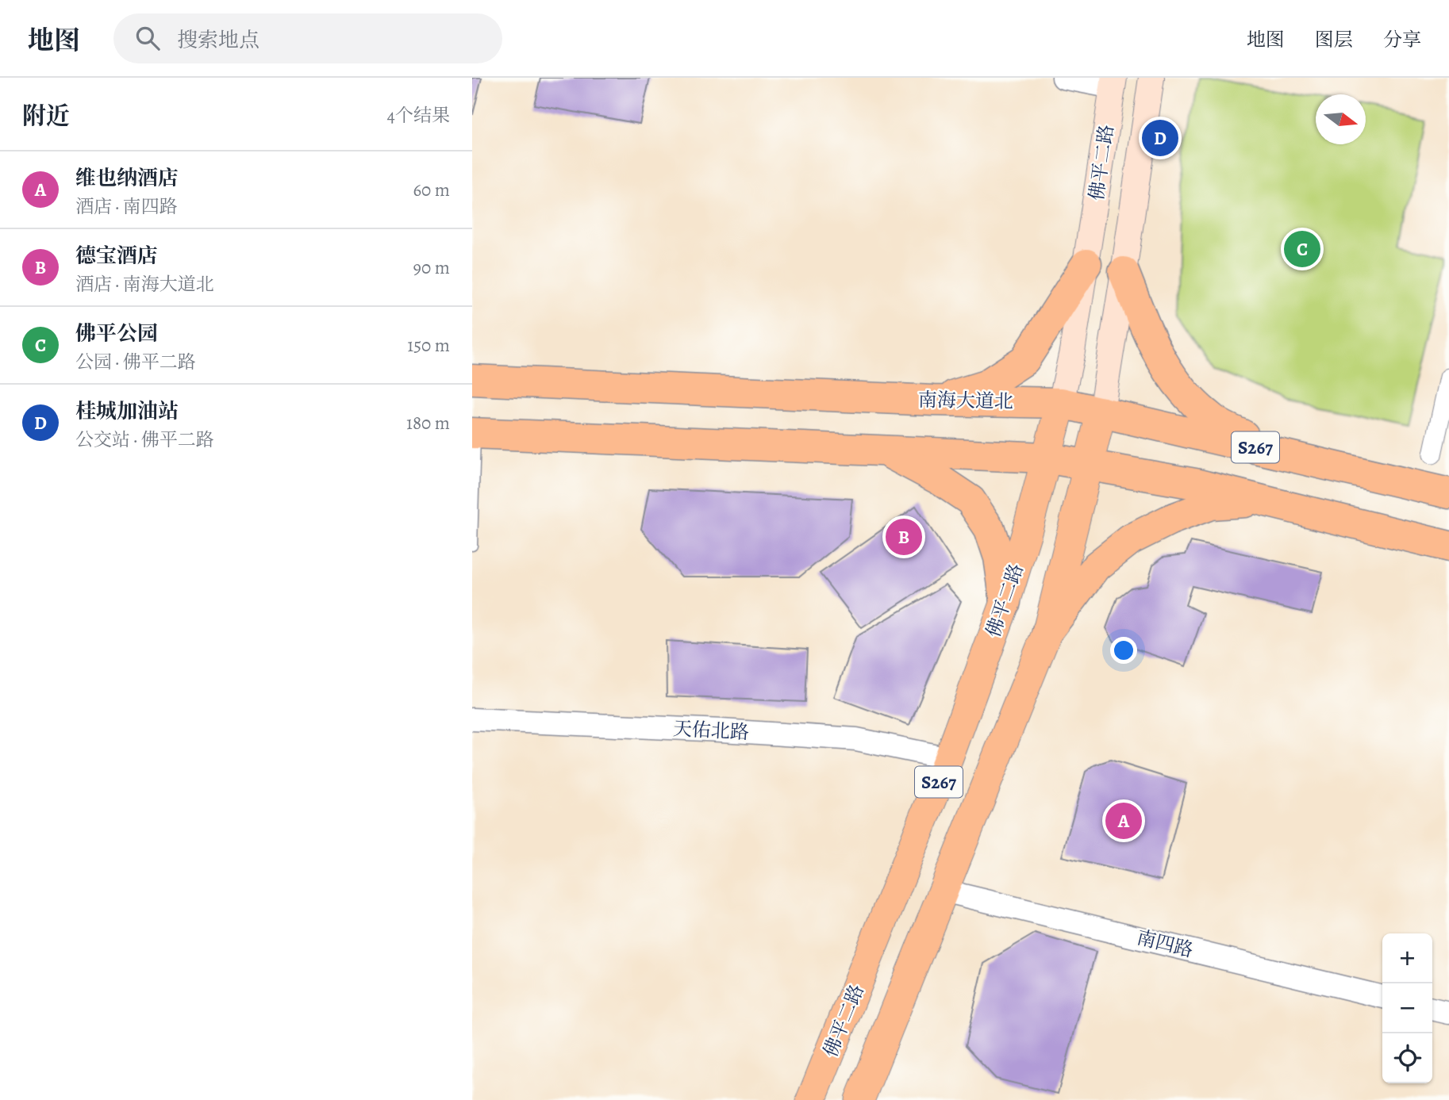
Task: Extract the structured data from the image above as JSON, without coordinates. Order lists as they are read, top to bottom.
{
  "streets": {
    "highway": ["南海大道北", "S267"],
    "main road": ["佛平二路"],
    "street": ["天佑北路", "南四路"]
  },
  "crossings": [
    ["佛平二路", "南海大道北"],
    ["佛平二路", "S267"],
    ["佛平二路", "天佑北路"],
    ["佛平二路", "南四路"]
  ],
  "north": "right",
  "page": {
    "header": "地图",
    "search": "搜索地点",
    "nav": ["地图", "图层", "分享"],
    "heading": ["附近", "4个结果"],
    "pins": [
      "D",
      "C",
      "B",
      "A"
    ],
    "list": [
      {
        "mark": "A",
        "name": "维也纳酒店",
        "note": "酒店 · 南四路",
        "value": "60 m"
      },
      {
        "mark": "B",
        "name": "德宝酒店",
        "note": "酒店 · 南海大道北",
        "value": "90 m"
      },
      {
        "mark": "C",
        "name": "佛平公园",
        "note": "公园 · 佛平二路",
        "value": "150 m"
      },
      {
        "mark": "D",
        "name": "桂城加油站",
        "note": "公交站 · 佛平二路",
        "value": "180 m"
      }
    ],
    "map_buttons": ["+", "−"]
  }
}
